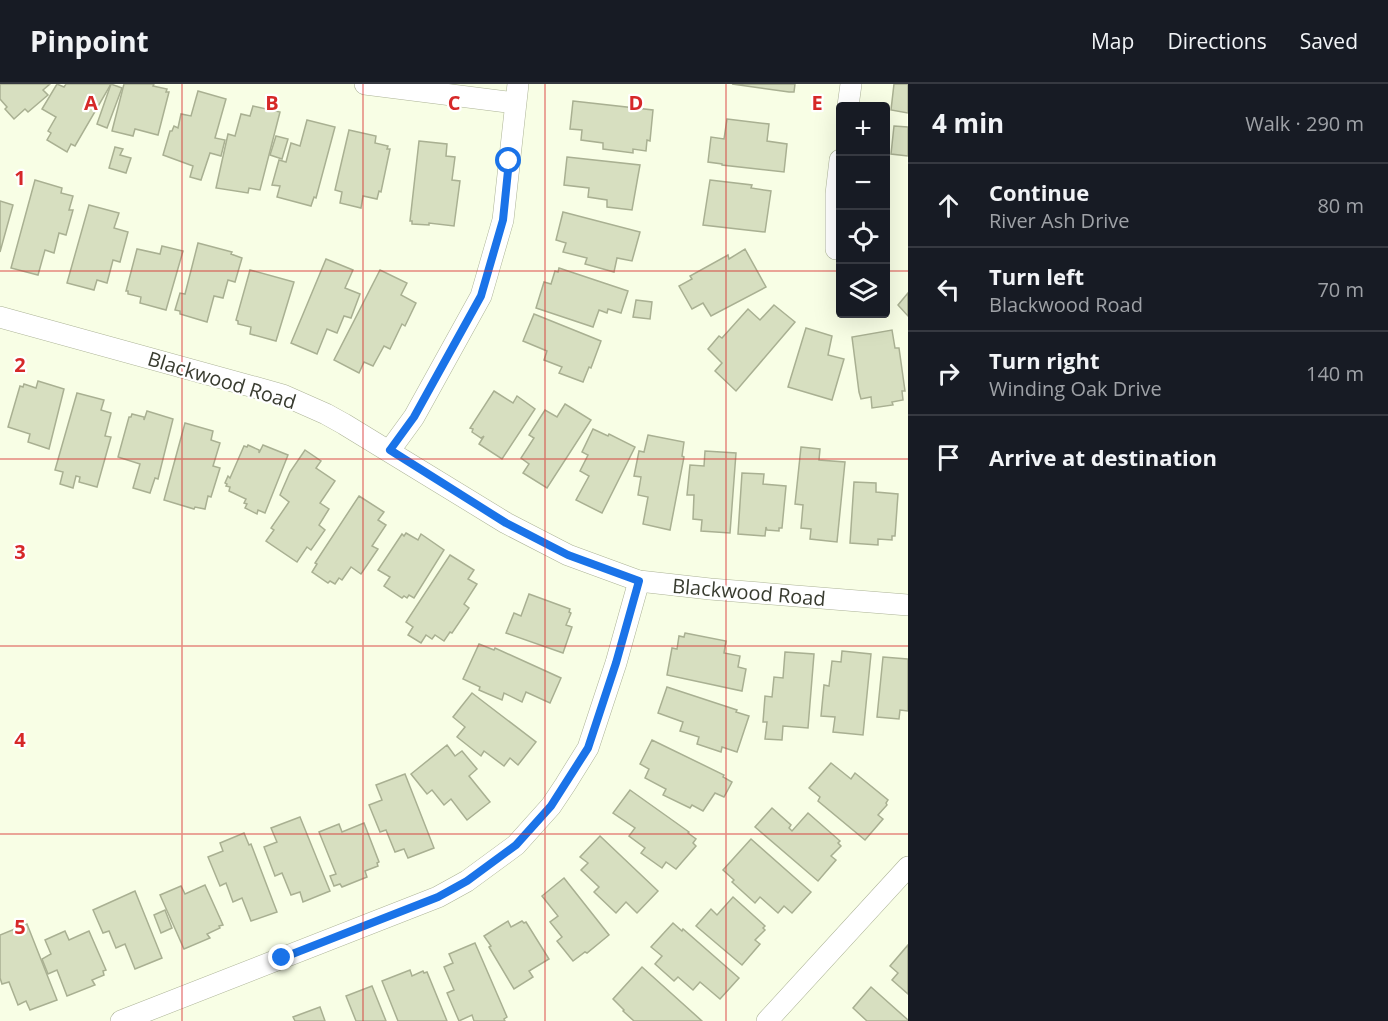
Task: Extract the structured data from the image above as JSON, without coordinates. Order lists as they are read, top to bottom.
{
  "streets": {
    "street": ["Blackwood Road"]
  },
  "page": {
    "header": "Pinpoint",
    "nav": ["Map", "Directions", "Saved"],
    "heading": ["4 min", "Walk · 290 m"],
    "map_buttons": ["+", "−"],
    "list": [
      ["Continue", "River Ash Drive", "80 m"],
      ["Turn left", "Blackwood Road", "70 m"],
      ["Turn right", "Winding Oak Drive", "140 m"],
      "Arrive at destination"
    ]
  },
  "grid": {
    "columns": [
      "A",
      "B",
      "C",
      "D",
      "E"
    ],
    "rows": [
      "1",
      "2",
      "3",
      "4",
      "5"
    ]
  }
}
